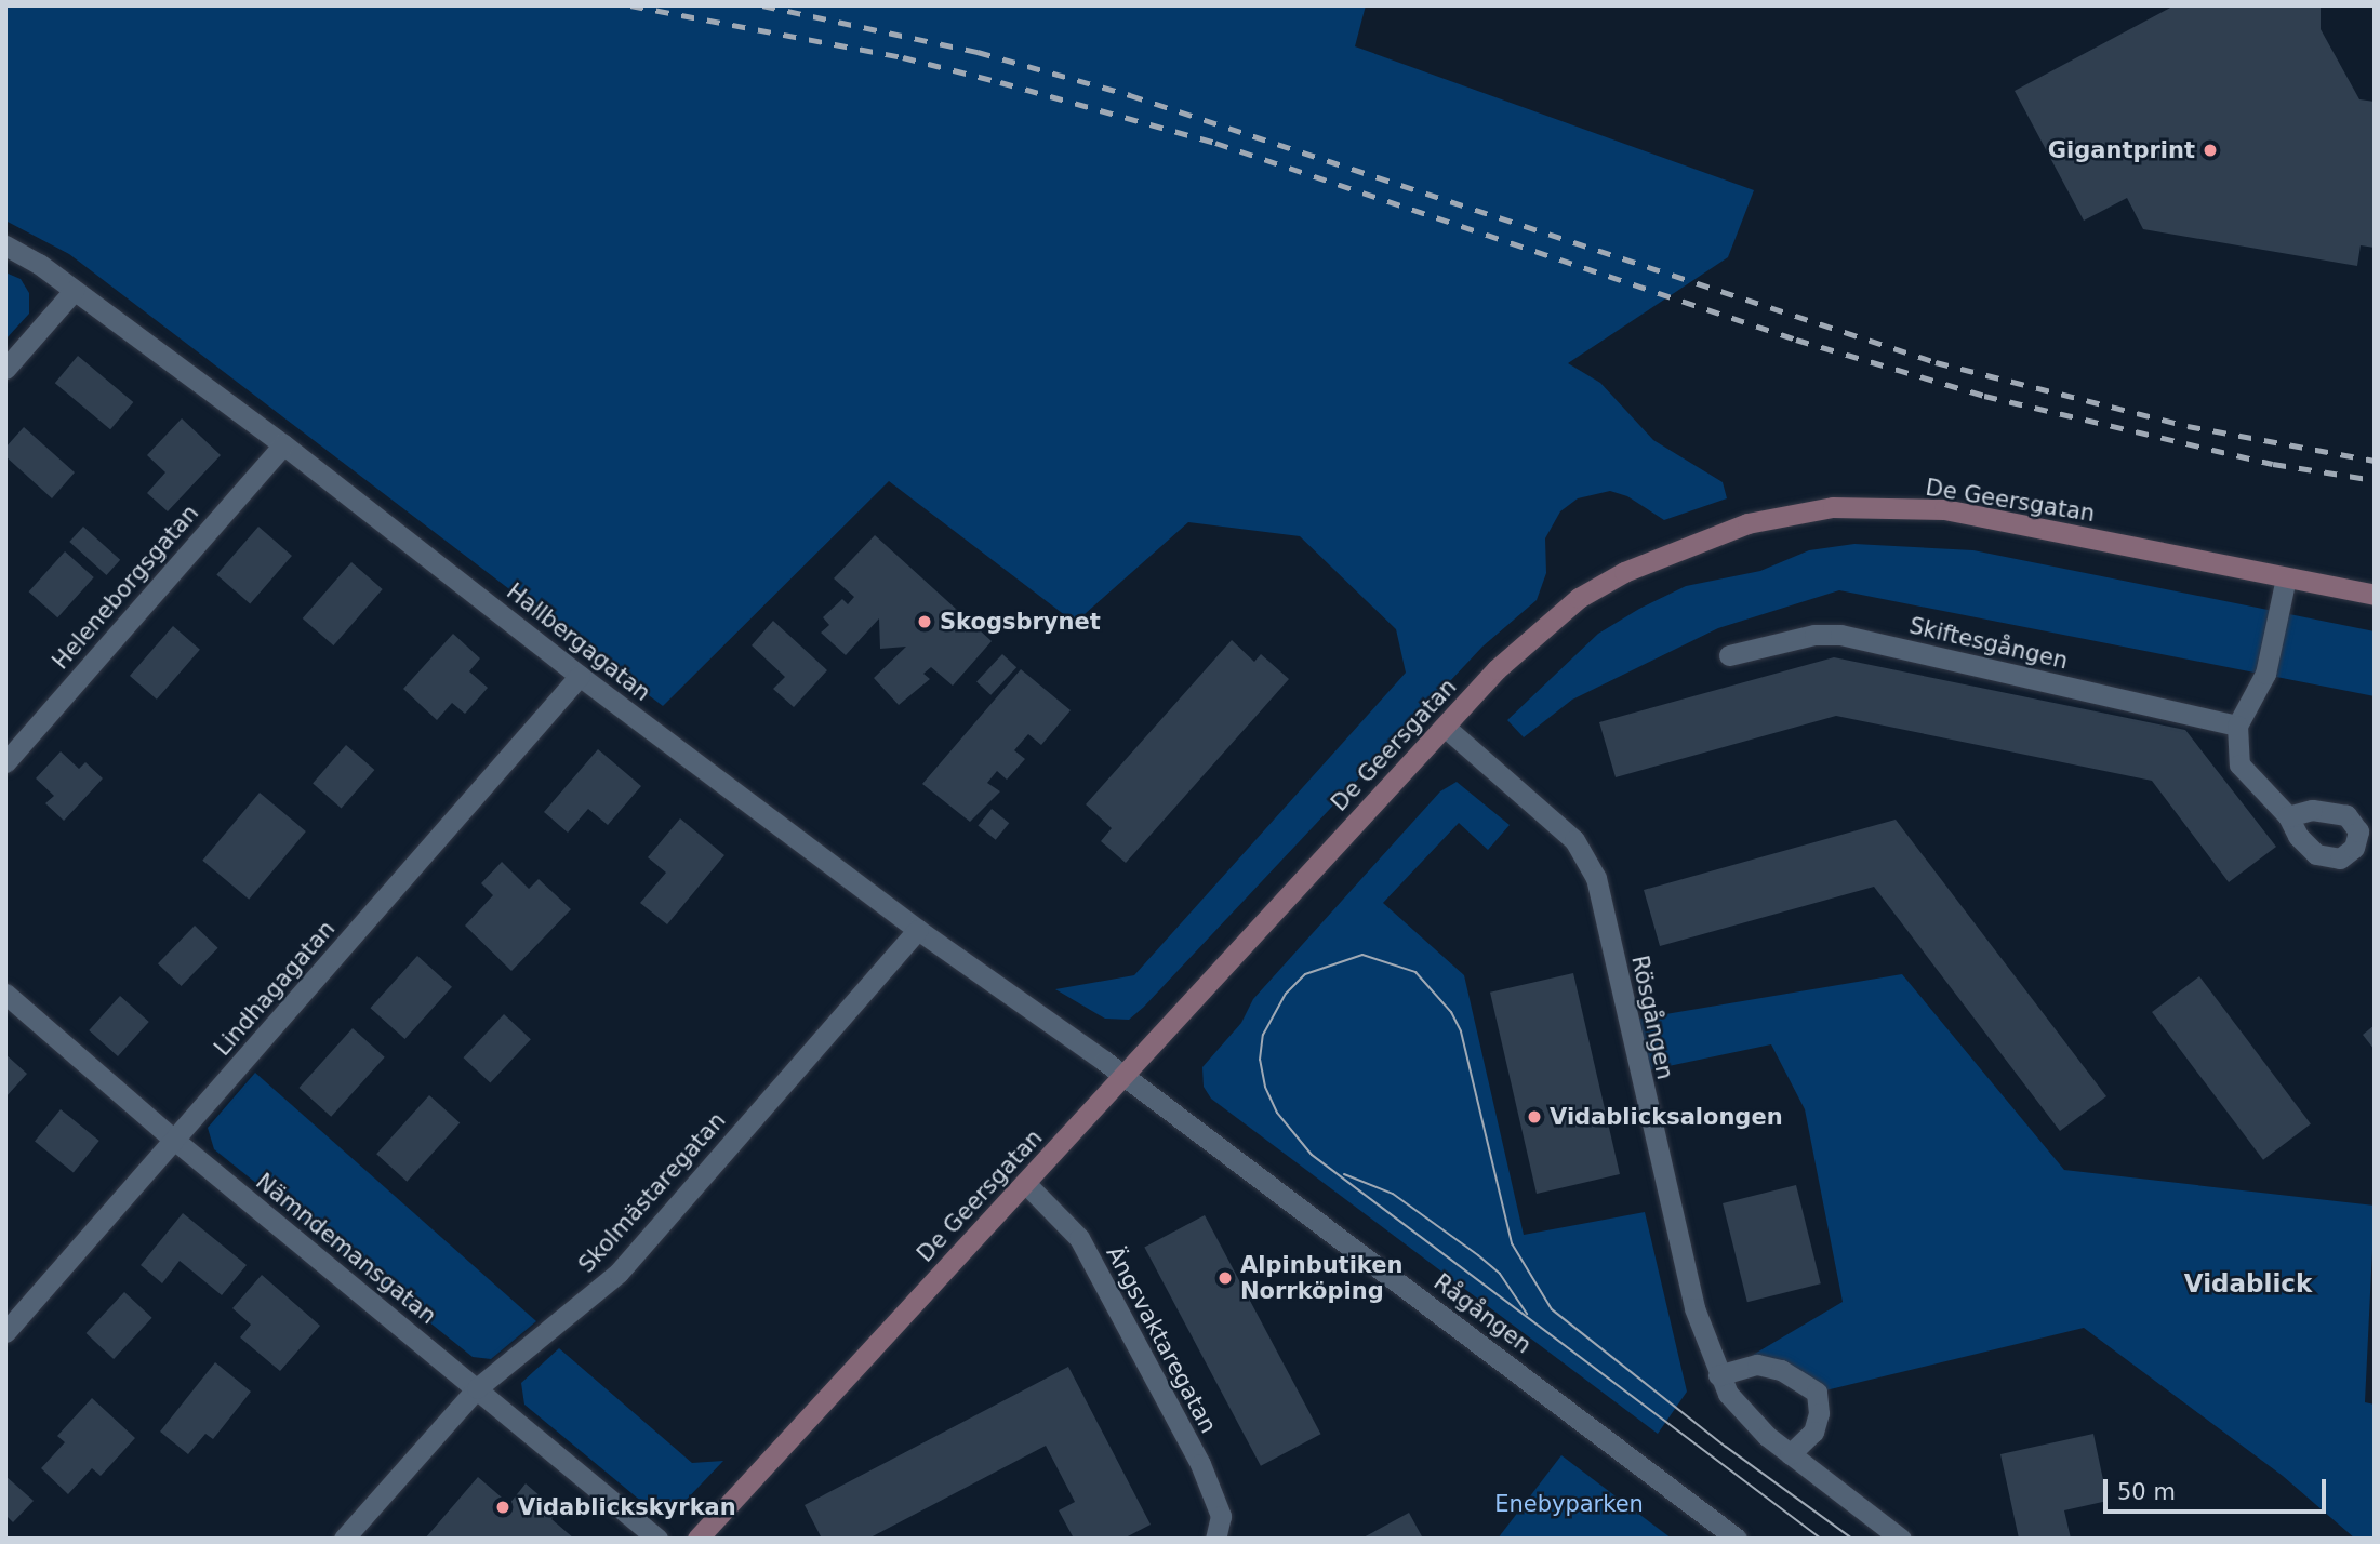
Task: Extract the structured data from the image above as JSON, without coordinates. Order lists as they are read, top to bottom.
{
  "streets": {
    "main road": ["De Geersgatan"],
    "street": [
      "Heleneborgsgatan",
      "Hallbergagatan",
      "Skiftesgången",
      "Lindhagagatan",
      "Rösgången",
      "Skolmästaregatan",
      "Nämndemansgatan",
      "Rågången",
      "Ängsvaktaregatan"
    ]
  },
  "crossings": [
    ["De Geersgatan", "Hallbergagatan"],
    ["De Geersgatan", "Rösgången"],
    ["De Geersgatan", "Rågången"],
    ["De Geersgatan", "Ängsvaktaregatan"],
    ["Heleneborgsgatan", "Hallbergagatan"],
    ["Hallbergagatan", "Lindhagagatan"],
    ["Hallbergagatan", "Skolmästaregatan"],
    ["Hallbergagatan", "Rågången"],
    ["Lindhagagatan", "Nämndemansgatan"],
    ["Skolmästaregatan", "Nämndemansgatan"]
  ],
  "districts": ["Vidablick"],
  "parks": ["Enebyparken"],
  "places": [
    "Gigantprint",
    "Skogsbrynet",
    "Vidablicksalongen",
    "Alpinbutiken Norrköping",
    "Vidablickskyrkan"
  ],
  "scale_bar": "50 m"
}
